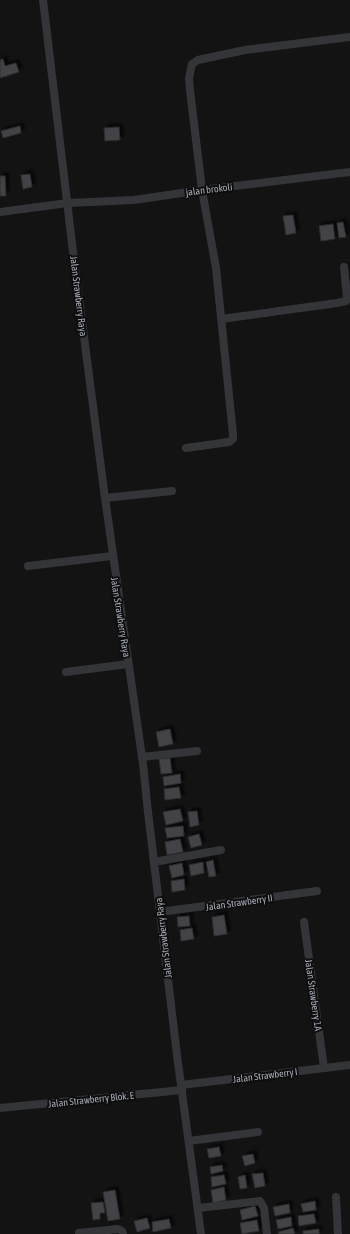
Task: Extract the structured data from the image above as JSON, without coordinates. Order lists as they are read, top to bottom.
{
  "streets": {
    "street": [
      "jalan brokoli",
      "Jalan Strawberry Raya",
      "Jalan Strawberry II",
      "Jalan Strawberry 1A",
      "Jalan Strawberry I",
      "Jalan Strawberry Blok. E"
    ]
  },
  "crossings": [
    ["jalan brokoli", "Jalan Strawberry Raya"],
    ["Jalan Strawberry Raya", "Jalan Strawberry II"],
    ["Jalan Strawberry Raya", "Jalan Strawberry I"],
    ["Jalan Strawberry Raya", "Jalan Strawberry Blok. E"],
    ["Jalan Strawberry 1A", "Jalan Strawberry I"],
    ["Jalan Strawberry I", "Jalan Strawberry Blok. E"]
  ]
}
